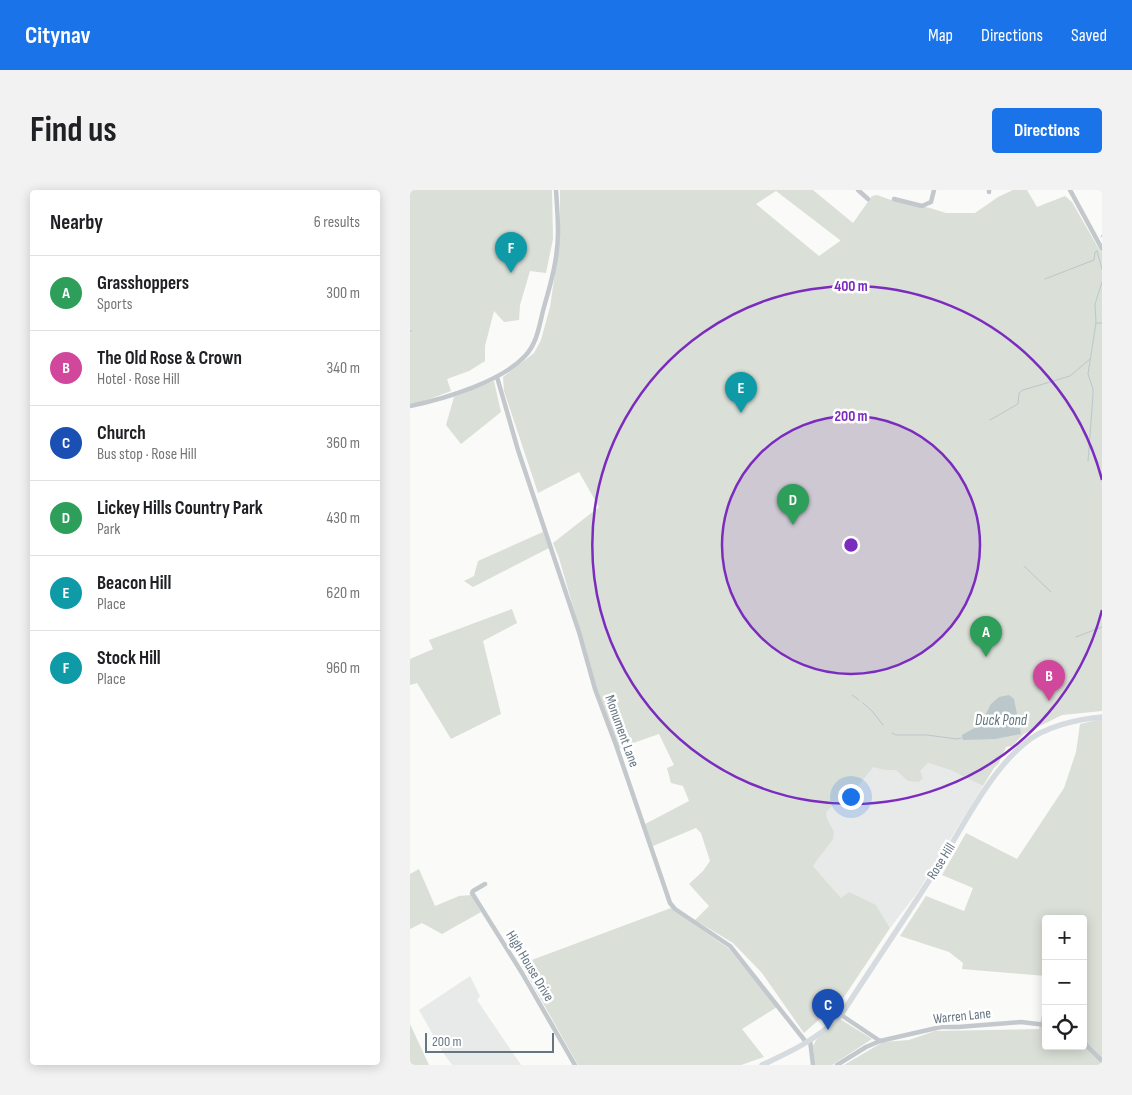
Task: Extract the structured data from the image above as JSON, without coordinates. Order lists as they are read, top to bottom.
{
  "streets": {
    "main road": ["Rose Hill"],
    "street": ["Monument Lane", "High House Drive", "Warren Lane"]
  },
  "crossings": [
    ["Monument Lane", "Rose Hill"]
  ],
  "water": ["Duck Pond"],
  "scale_bar": "200 m",
  "page": {
    "header": "Citynav",
    "nav": ["Map", "Directions", "Saved"],
    "buttons": "Directions",
    "title": "Find us",
    "heading": ["Nearby", "6 results"],
    "pins": [
      "F",
      "E",
      "D",
      "A",
      "B",
      "C"
    ],
    "list": [
      {
        "mark": "A",
        "name": "Grasshoppers",
        "note": "Sports",
        "value": "300 m"
      },
      {
        "mark": "B",
        "name": "The Old Rose & Crown",
        "note": "Hotel · Rose Hill",
        "value": "340 m"
      },
      {
        "mark": "C",
        "name": "Church",
        "note": "Bus stop · Rose Hill",
        "value": "360 m"
      },
      {
        "mark": "D",
        "name": "Lickey Hills Country Park",
        "note": "Park",
        "value": "430 m"
      },
      {
        "mark": "E",
        "name": "Beacon Hill",
        "note": "Place",
        "value": "620 m"
      },
      {
        "mark": "F",
        "name": "Stock Hill",
        "note": "Place",
        "value": "960 m"
      }
    ],
    "map_buttons": ["+", "−"],
    "scale": "200 m"
  },
  "rings": ["400 m", "200 m"]
}
